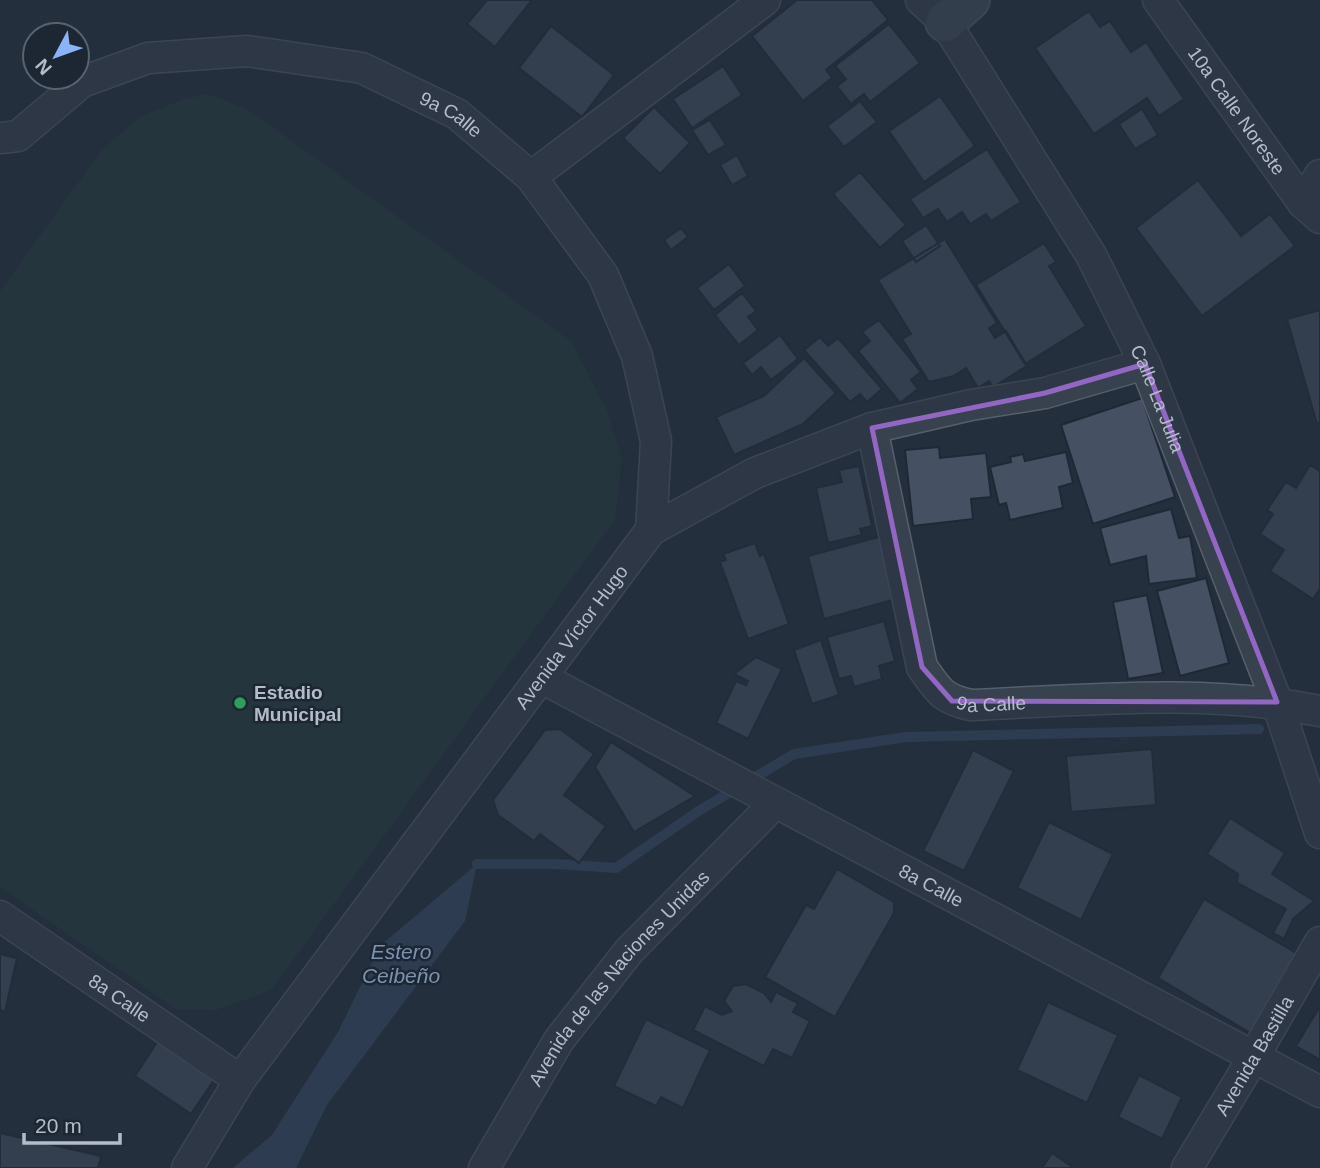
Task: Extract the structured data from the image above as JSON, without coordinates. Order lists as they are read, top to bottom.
{
  "streets": {
    "street": [
      "10a Calle Noreste",
      "9a Calle",
      "Calle La Julia",
      "Avenida Víctor Hugo",
      "8a Calle",
      "Avenida de las Naciones Unidas",
      "Avenida Bastilla"
    ]
  },
  "crossings": [
    ["9a Calle", "Calle La Julia"],
    ["9a Calle", "Avenida Víctor Hugo"],
    ["Calle La Julia", "Avenida Víctor Hugo"],
    ["Avenida Víctor Hugo", "8a Calle"],
    ["8a Calle", "Avenida de las Naciones Unidas"],
    ["8a Calle", "Avenida Bastilla"]
  ],
  "water": ["Estero Ceibeño"],
  "places": ["Estadio Municipal"],
  "scale_bar": "20 m",
  "north": "bottom left"
}
